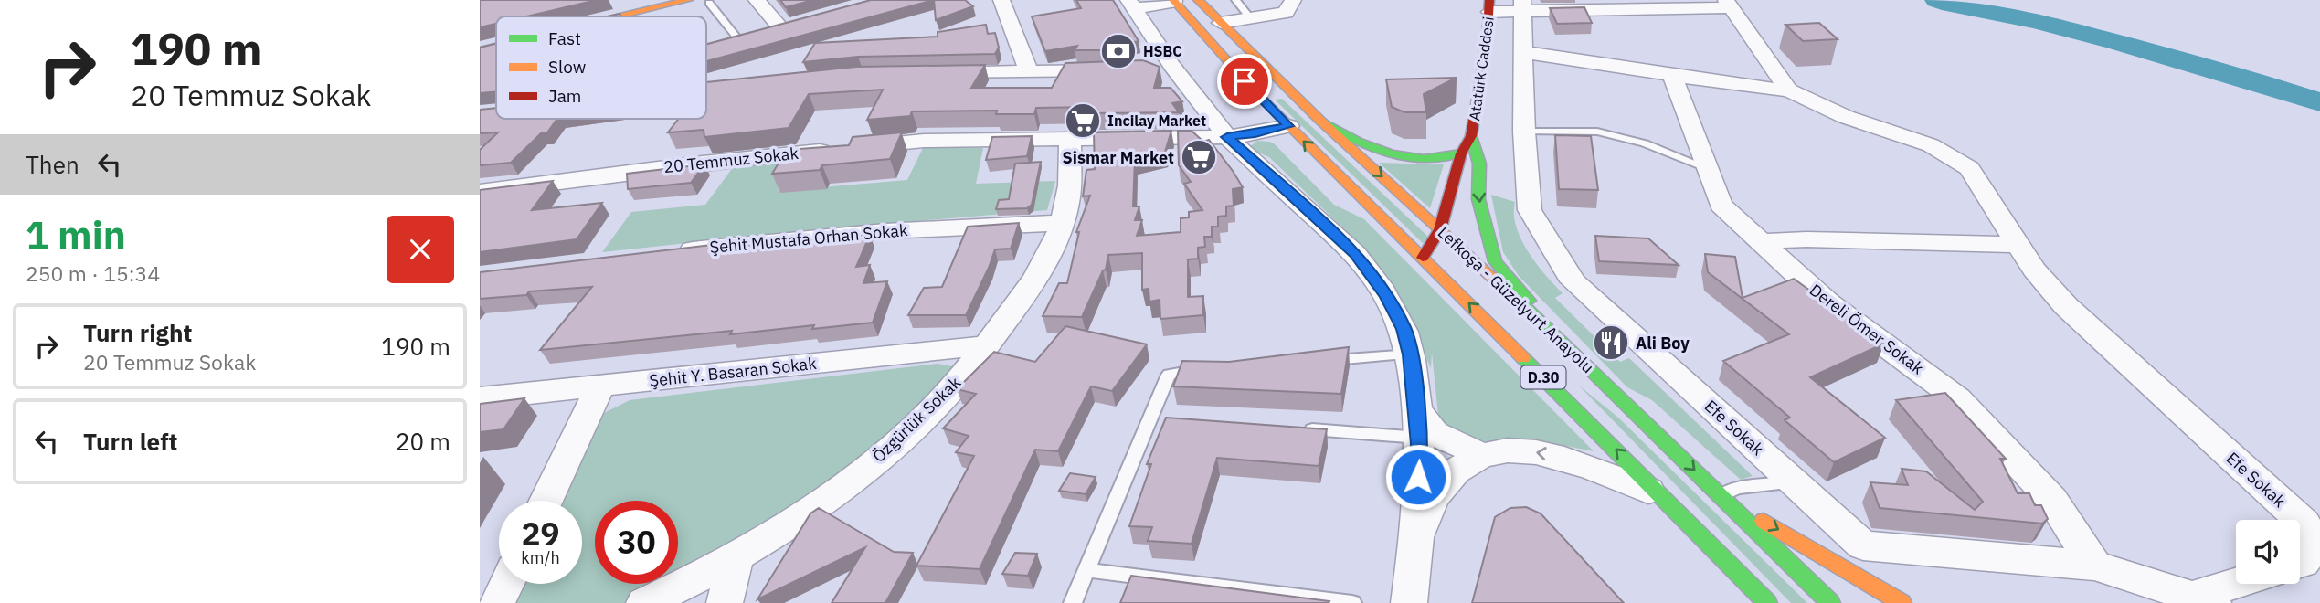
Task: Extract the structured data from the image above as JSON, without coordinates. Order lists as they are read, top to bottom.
{
  "streets": {
    "main road": ["Atatürk Caddesi", "Lefkoşa - Güzelyurt Anayolu", "D.30"],
    "street": [
      "20 Temmuz Sokak",
      "Şehit Mustafa Orhan Sokak",
      "Dereli Ömer Sokak",
      "Şehit Y. Basaran Sokak",
      "Özgürlük Sokak",
      "Efe Sokak"
    ]
  },
  "crossings": [
    ["Atatürk Caddesi", "Lefkoşa - Güzelyurt Anayolu"],
    ["20 Temmuz Sokak", "Lefkoşa - Güzelyurt Anayolu"],
    ["20 Temmuz Sokak", "Özgürlük Sokak"],
    ["Şehit Mustafa Orhan Sokak", "Özgürlük Sokak"],
    ["Dereli Ömer Sokak", "Efe Sokak"],
    ["Şehit Y. Basaran Sokak", "Özgürlük Sokak"]
  ],
  "one_way": ["Atatürk Caddesi"],
  "places": {
    "bank": ["HSBC"],
    "supermarket": ["Incilay Market", "Sismar Market"],
    "restaurant": ["Ali Boy"]
  },
  "legend": ["Fast", "Slow", "Jam"],
  "page": {
    "turn": ["190 m", "20 Temmuz Sokak"],
    "then": "Then",
    "heading": ["1 min", "250 m · 15:34"],
    "list": [
      {
        "name": "Turn right",
        "note": "20 Temmuz Sokak",
        "value": "190 m"
      },
      {
        "name": "Turn left",
        "value": "20 m"
      }
    ],
    "speed": "29 km/h",
    "limit": "30"
  }
}
